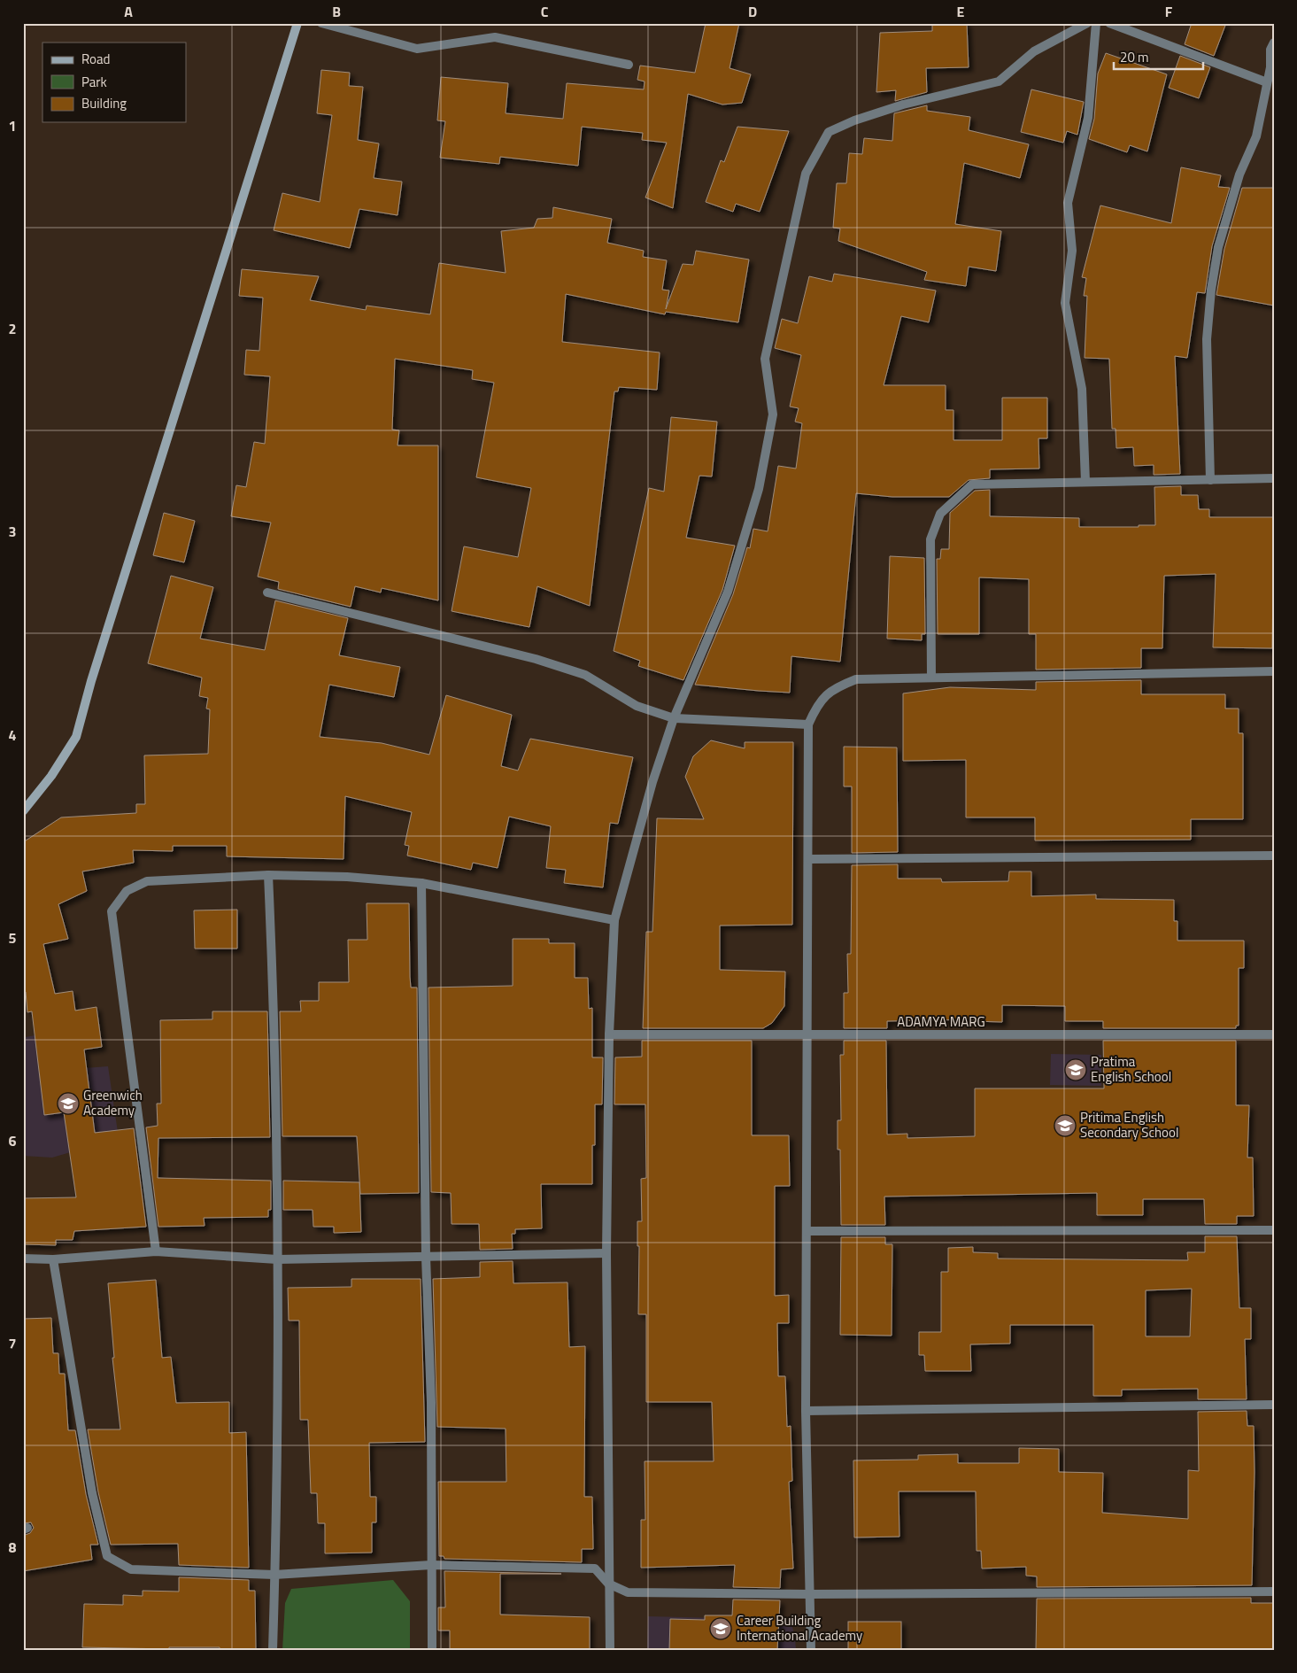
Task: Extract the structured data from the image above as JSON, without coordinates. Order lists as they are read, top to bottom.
{
  "streets": {
    "street": ["ADAMYA MARG"]
  },
  "places": {
    "school or university": [
      "Pratima English School",
      "Greenwich Academy",
      "Pritima English Secondary School",
      "Career Building International Academy"
    ]
  },
  "legend": ["Road", "Park", "Building"],
  "scale_bar": "20 m",
  "grid": {
    "columns": [
      "A",
      "B",
      "C",
      "D",
      "E",
      "F"
    ],
    "rows": [
      "1",
      "2",
      "3",
      "4",
      "5",
      "6",
      "7",
      "8"
    ]
  }
}
